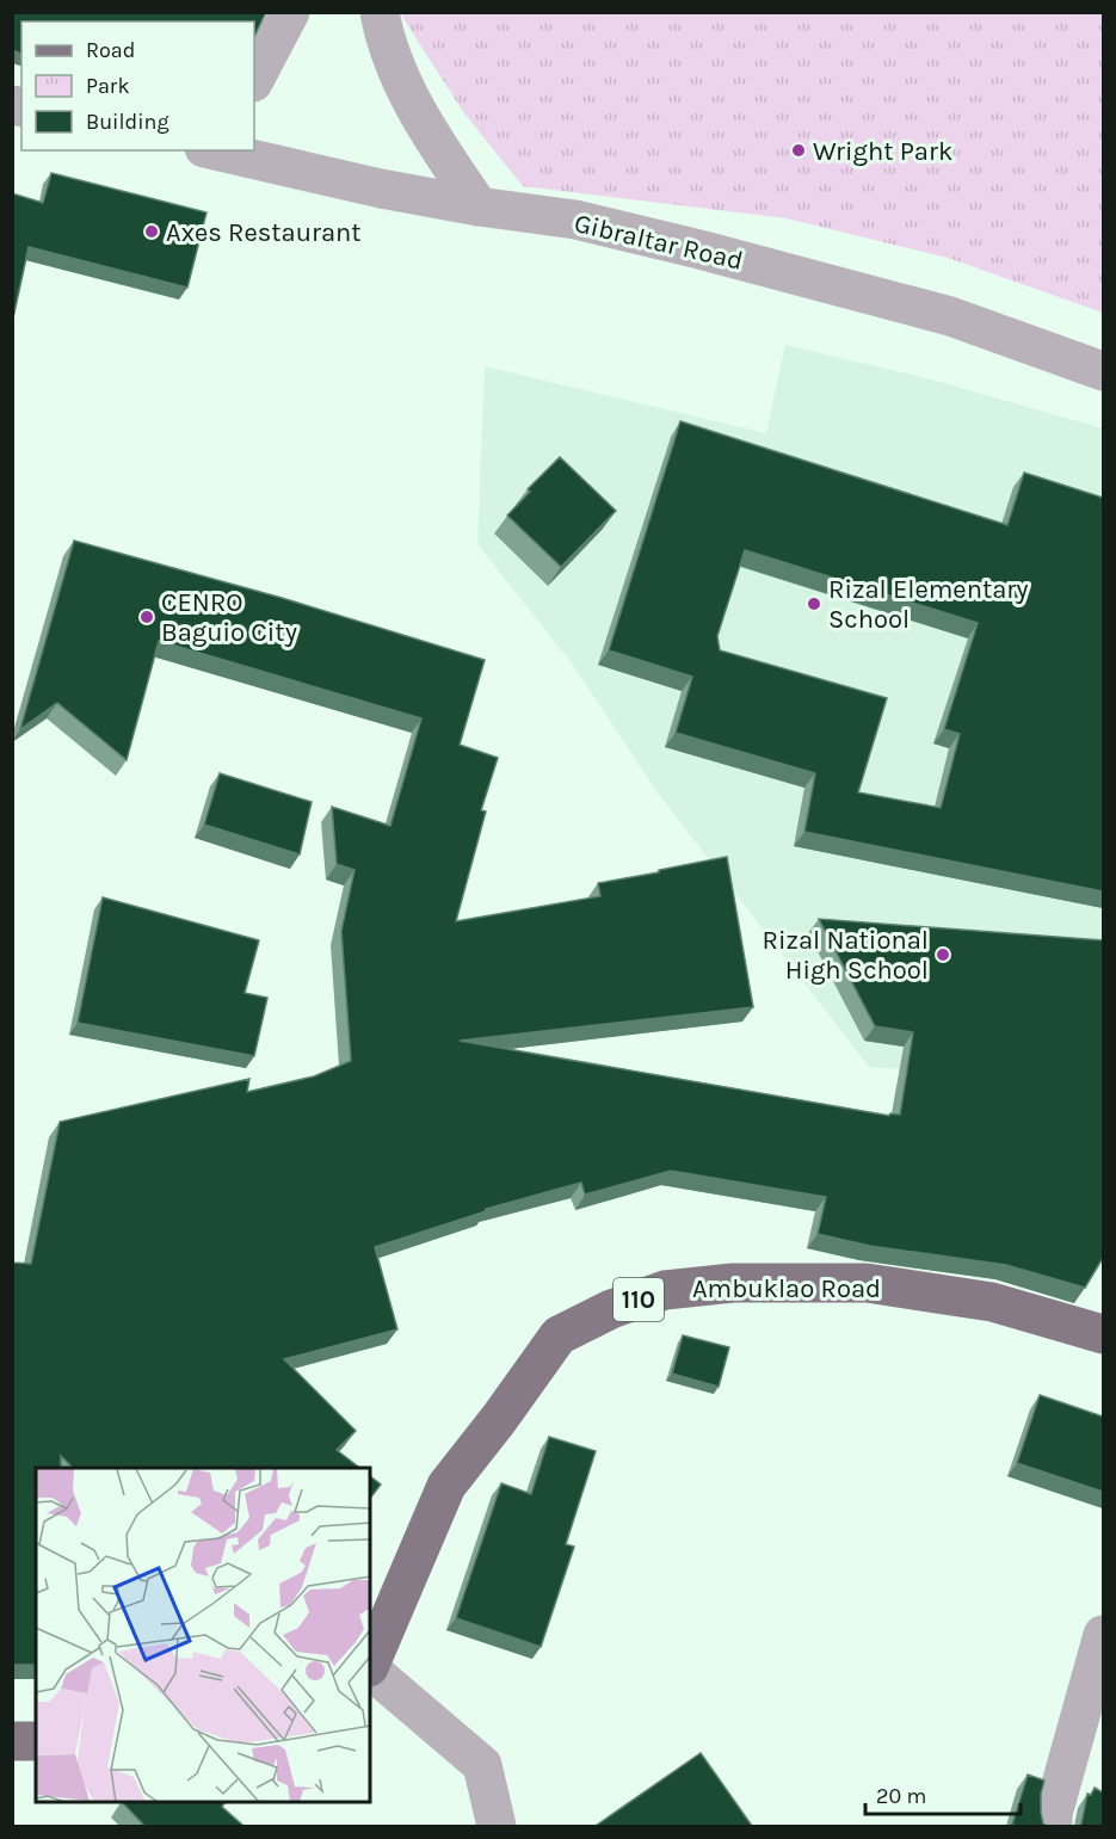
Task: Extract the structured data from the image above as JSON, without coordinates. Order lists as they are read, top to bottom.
{
  "streets": {
    "main road": ["Ambuklao Road", "110"],
    "street": ["Gibraltar Road"]
  },
  "places": [
    "Wright Park",
    "Axes Restaurant",
    "Rizal Elementary School",
    "CENRO Baguio City",
    "Rizal National High School"
  ],
  "legend": ["Road", "Park", "Building"],
  "scale_bar": "20 m"
}
